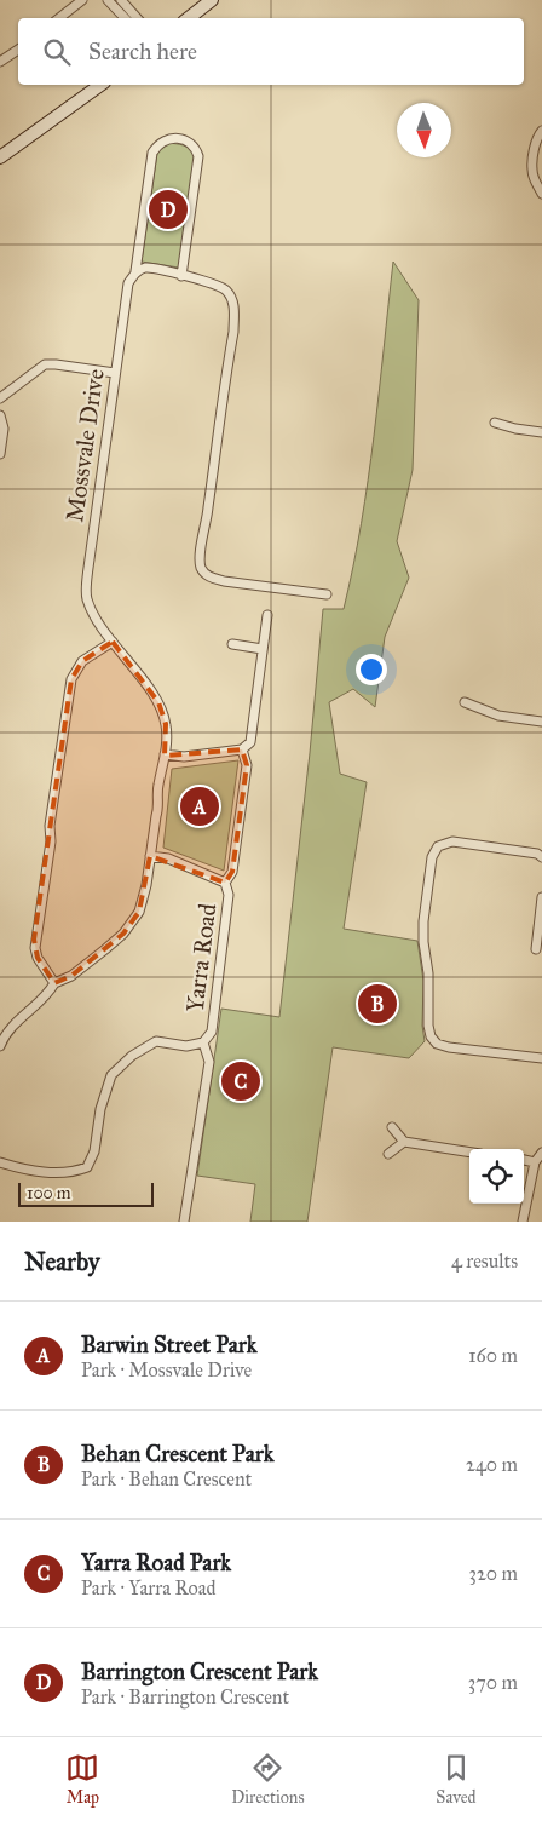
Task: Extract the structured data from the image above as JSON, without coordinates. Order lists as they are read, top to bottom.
{
  "streets": {
    "street": ["Mossvale Drive", "Yarra Road"]
  },
  "crossings": [
    ["Mossvale Drive", "Yarra Road"]
  ],
  "scale_bar": "100 m",
  "north": "bottom",
  "page": {
    "search": "Search here",
    "pins": [
      "D",
      "A",
      "B",
      "C"
    ],
    "scale": "100 m",
    "heading": ["Nearby", "4 results"],
    "list": [
      {
        "mark": "A",
        "name": "Barwin Street Park",
        "note": "Park · Mossvale Drive",
        "value": "160 m"
      },
      {
        "mark": "B",
        "name": "Behan Crescent Park",
        "note": "Park · Behan Crescent",
        "value": "240 m"
      },
      {
        "mark": "C",
        "name": "Yarra Road Park",
        "note": "Park · Yarra Road",
        "value": "320 m"
      },
      {
        "mark": "D",
        "name": "Barrington Crescent Park",
        "note": "Park · Barrington Crescent",
        "value": "370 m"
      }
    ],
    "nav": ["Map", "Directions", "Saved"]
  }
}
